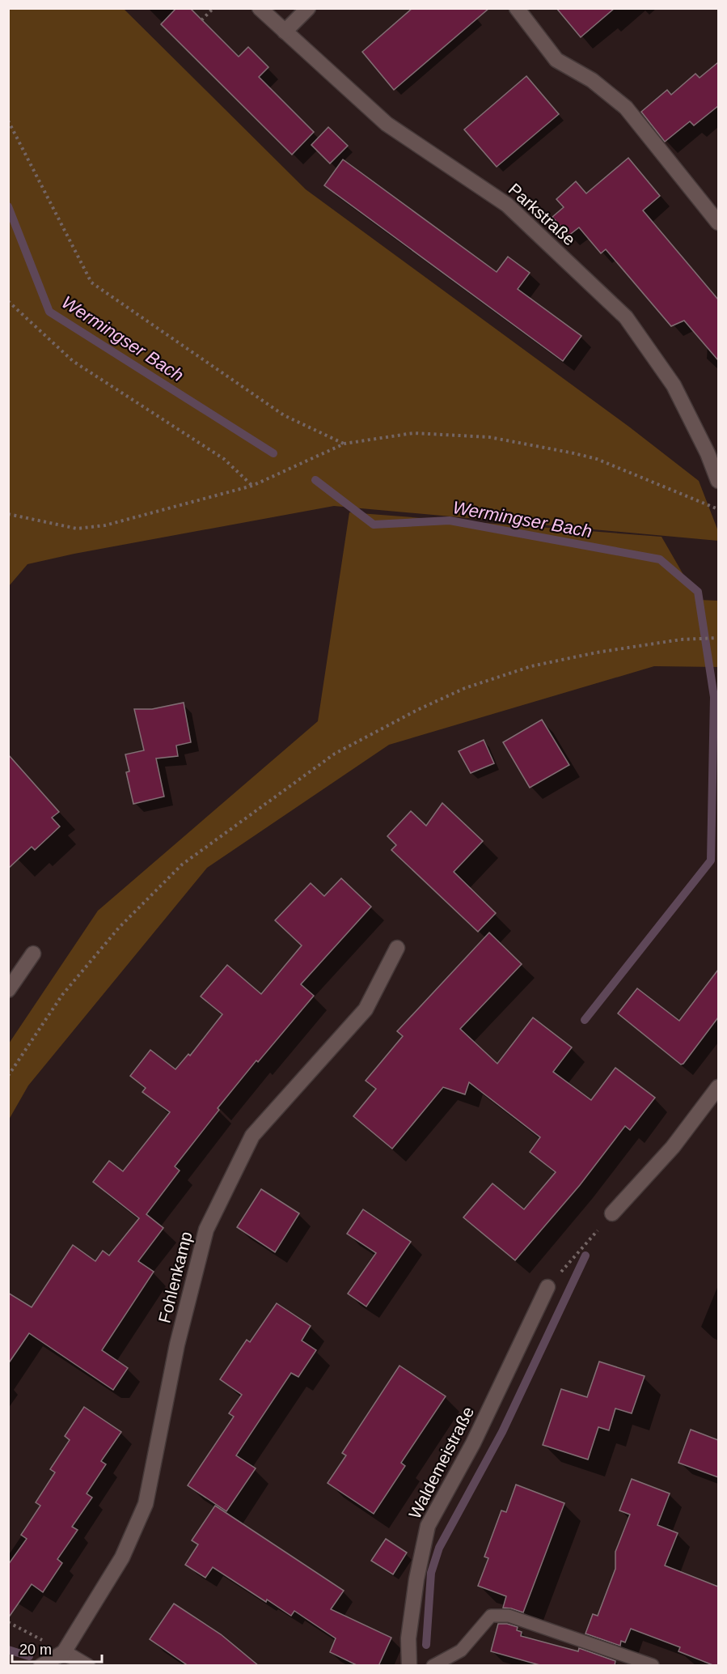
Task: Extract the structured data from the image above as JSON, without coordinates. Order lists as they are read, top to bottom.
{
  "streets": {
    "street": ["Parkstraße", "Fohlenkamp", "Waldemeistraße"]
  },
  "water": ["Wermingser Bach"],
  "scale_bar": "20 m"
}
